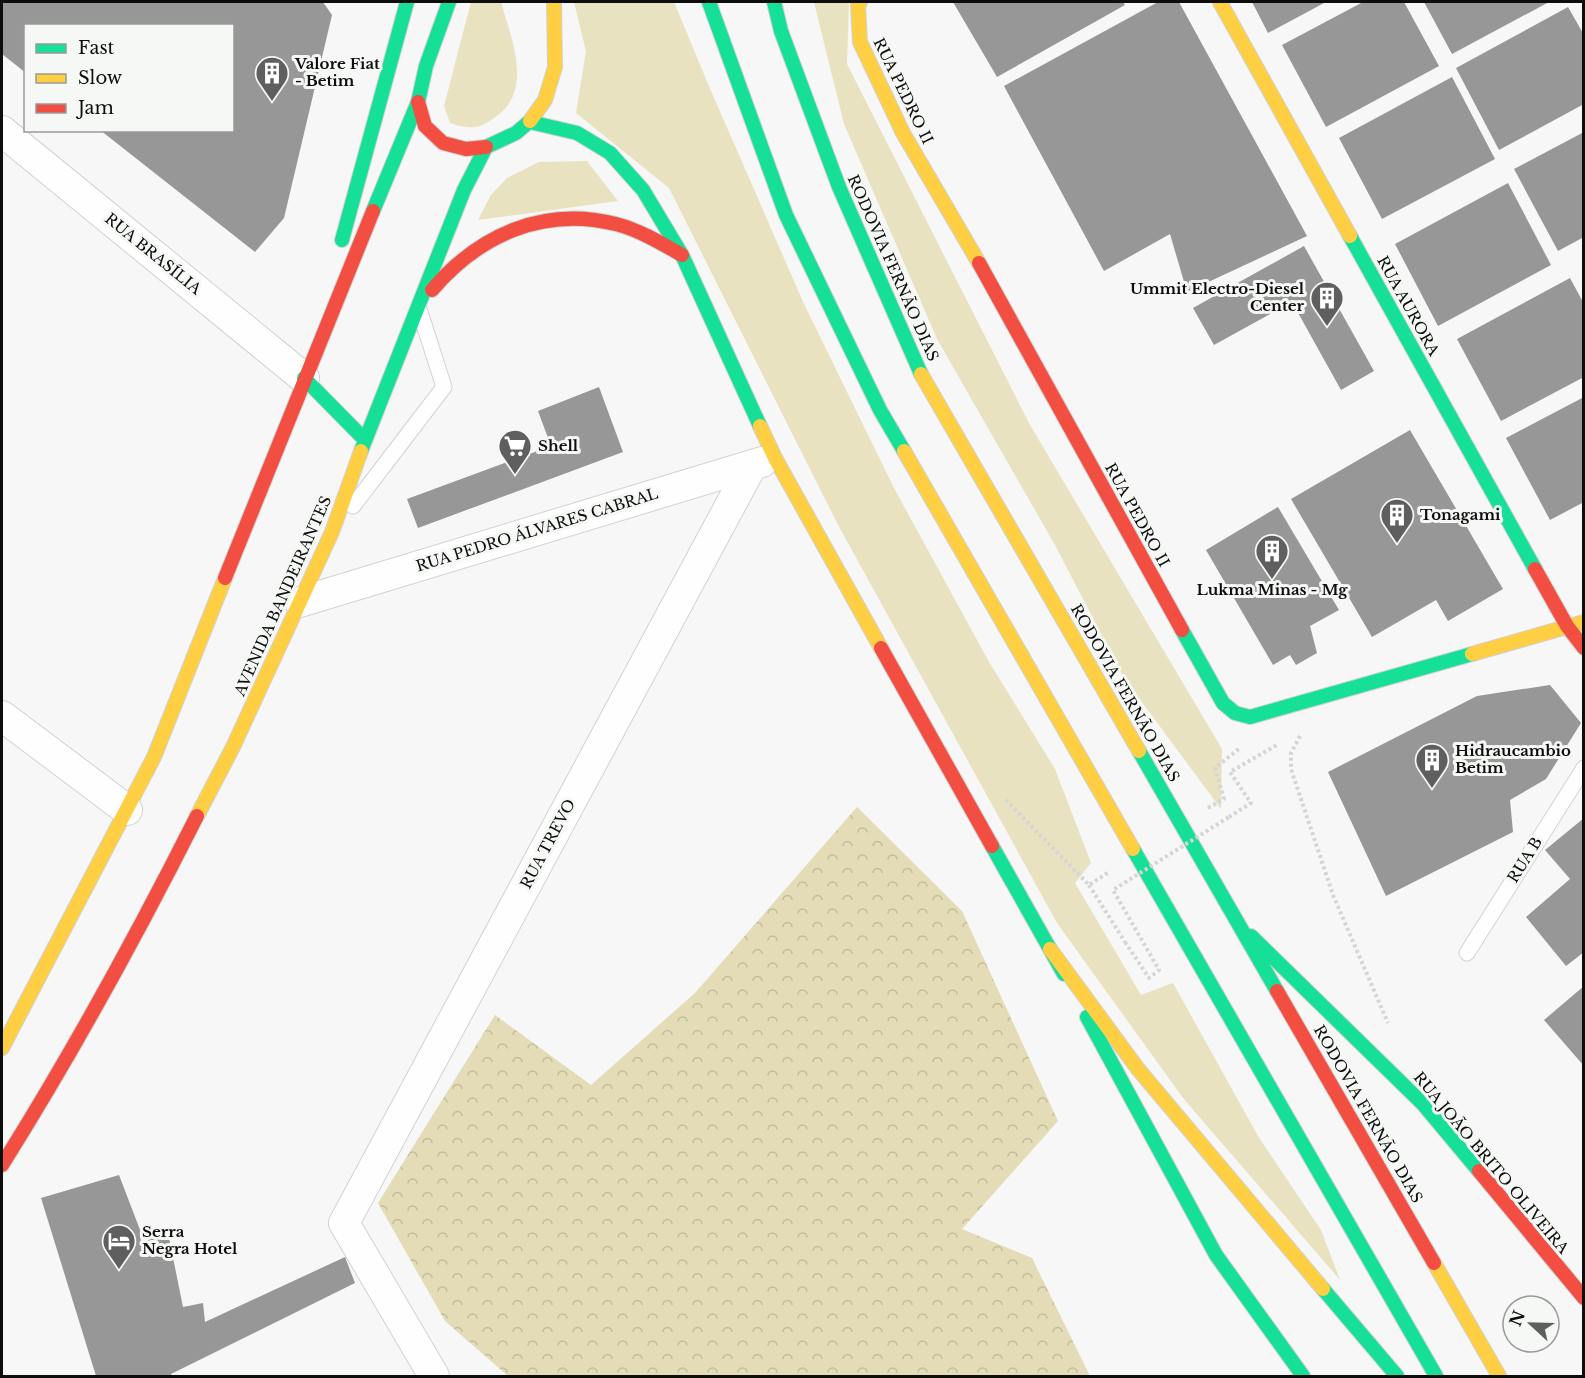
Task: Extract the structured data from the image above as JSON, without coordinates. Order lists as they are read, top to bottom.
{
  "streets": {
    "main road": [
      "RUA PEDRO II",
      "RODOVIA FERNÃO DIAS",
      "RUA AURORA",
      "AVENIDA BANDEIRANTES",
      "RUA JOÃO BRITO OLIVEIRA"
    ],
    "street": ["RUA BRASÍLIA", "RUA PEDRO ÁLVARES CABRAL", "RUA TREVO"],
    "lane": ["RUA B"]
  },
  "crossings": [
    ["RUA PEDRO II", "RUA AURORA"],
    ["RODOVIA FERNÃO DIAS", "RUA JOÃO BRITO OLIVEIRA"],
    ["RUA PEDRO ÁLVARES CABRAL", "AVENIDA BANDEIRANTES"],
    ["RUA PEDRO ÁLVARES CABRAL", "RUA TREVO"]
  ],
  "places": {
    "building": [
      "Valore Fiat - Betim",
      "Ummit Electro-Diesel Center",
      "Tonagami",
      "Lukma Minas - Mg",
      "Hidraucambio Betim"
    ],
    "supermarket": ["Shell"],
    "hotel": ["Serra Negra Hotel"]
  },
  "legend": ["Fast", "Slow", "Jam"],
  "north": "left"
}
